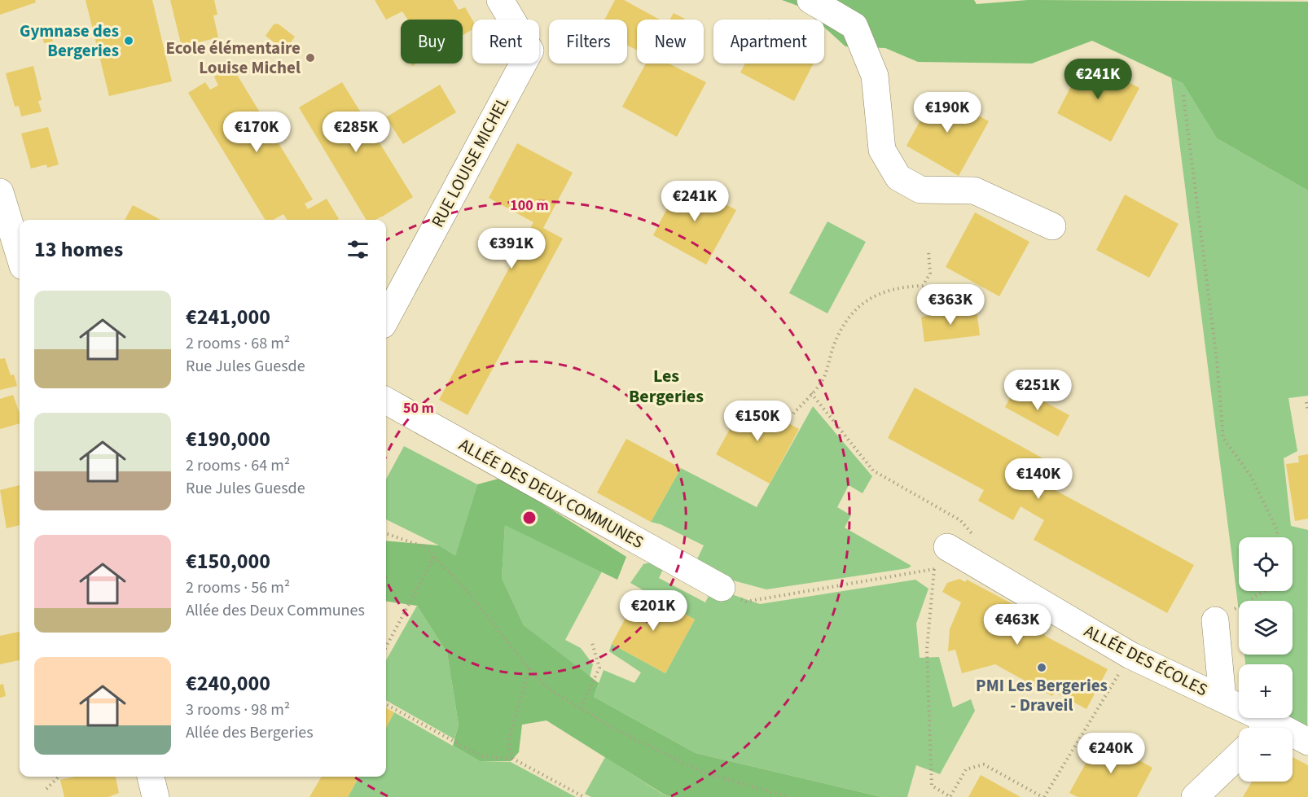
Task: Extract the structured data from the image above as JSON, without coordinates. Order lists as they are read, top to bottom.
{
  "streets": {
    "street": ["RUE LOUISE MICHEL", "ALLÉE DES DEUX COMMUNES", "ALLÉE DES ÉCOLES"]
  },
  "districts": ["Les Bergeries"],
  "places": ["Gymnase des Bergeries", "Ecole élémentaire Louise Michel", "PMI Les Bergeries - Draveil"],
  "page": {
    "chip": [
      "Buy",
      "Rent",
      "Filters",
      "New",
      "Apartment"
    ],
    "price": [
      "€241K",
      "€190K",
      "€170K",
      "€285K",
      "€241K",
      "€391K",
      "€363K",
      "€251K",
      "€150K",
      "€140K",
      "€201K",
      "€463K",
      "€240K"
    ],
    "heading": "13 homes",
    "list": [
      {
        "name": "€241,000",
        "note": "2 rooms · 68 m² · Rue Jules Guesde"
      },
      {
        "name": "€190,000",
        "note": "2 rooms · 64 m² · Rue Jules Guesde"
      },
      {
        "name": "€150,000",
        "note": "2 rooms · 56 m² · Allée des Deux Communes"
      },
      {
        "name": "€240,000",
        "note": "3 rooms · 98 m² · Allée des Bergeries"
      }
    ],
    "map_buttons": ["+", "−"]
  },
  "rings": ["100 m", "50 m"]
}
